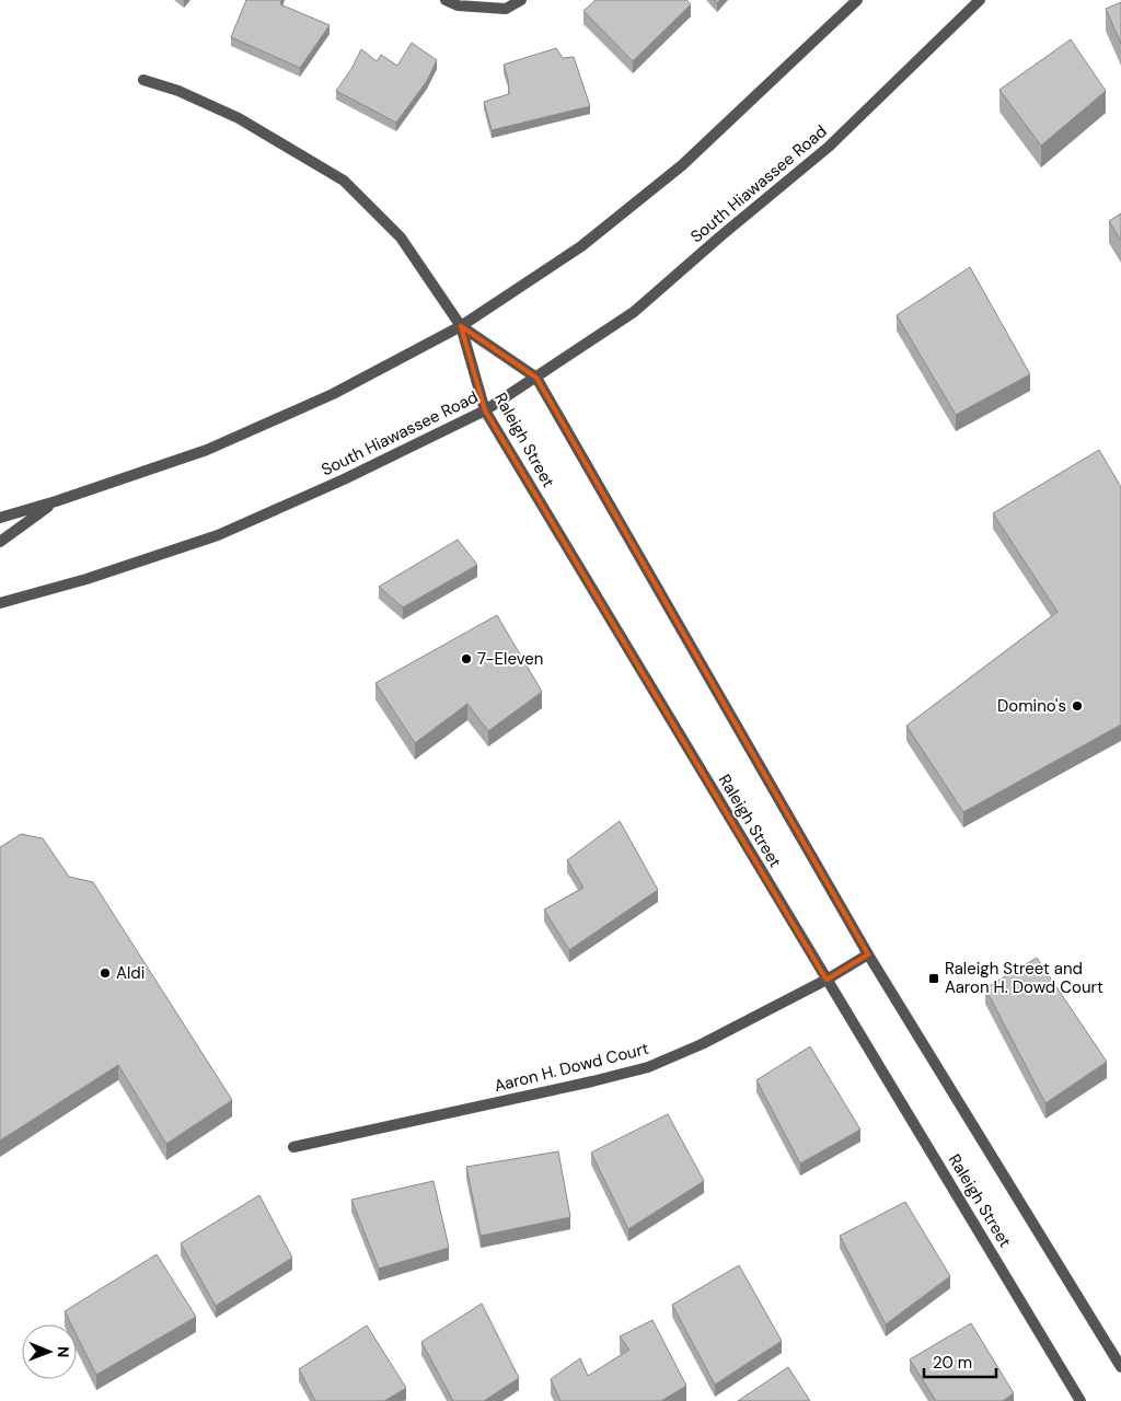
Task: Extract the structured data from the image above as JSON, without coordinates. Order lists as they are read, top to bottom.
{
  "streets": {
    "street": ["South Hiawassee Road", "Raleigh Street", "Aaron H. Dowd Court"]
  },
  "crossings": [
    ["South Hiawassee Road", "Raleigh Street"],
    ["Raleigh Street", "Aaron H. Dowd Court"]
  ],
  "places": {
    "other": ["7-Eleven", "Domino's", "Aldi"],
    "transit": ["Raleigh Street and Aaron H. Dowd Court"]
  },
  "scale_bar": "20 m",
  "north": "right"
}
